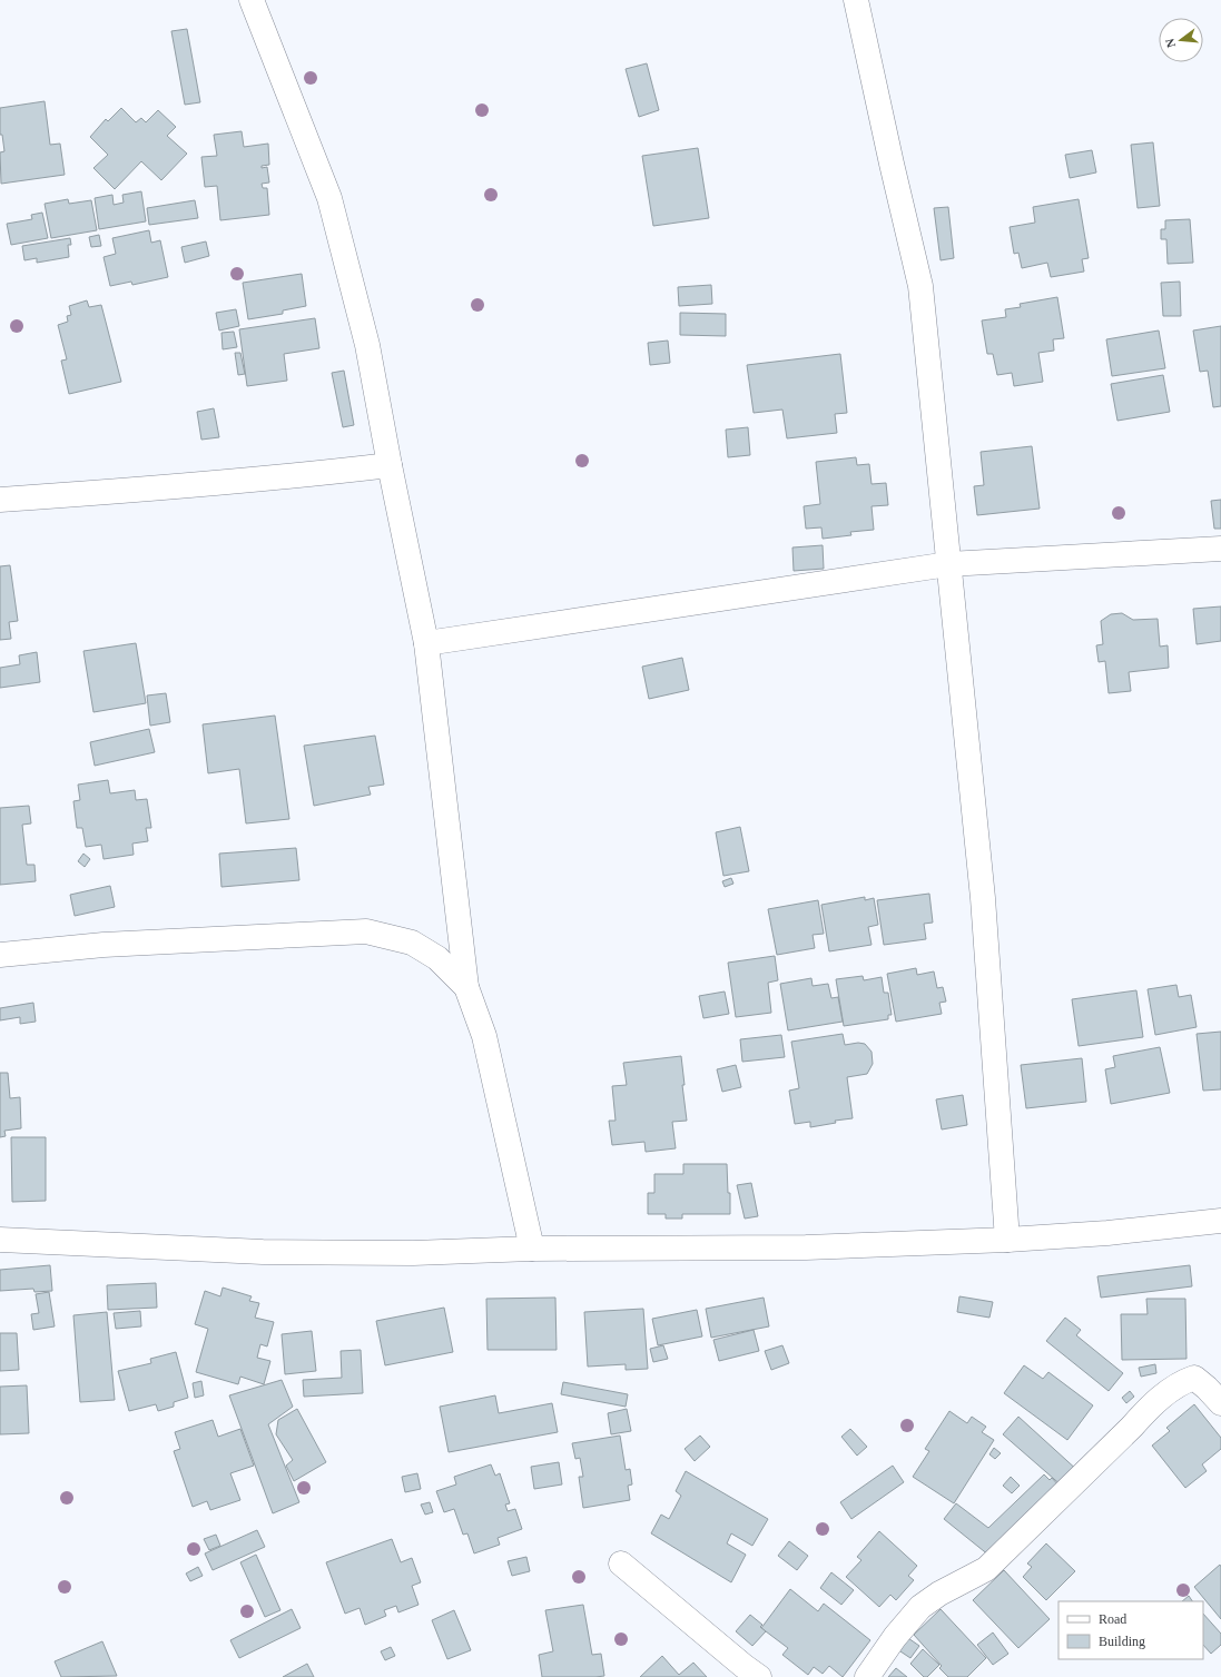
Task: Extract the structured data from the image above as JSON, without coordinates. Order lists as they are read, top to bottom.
{
  "legend": ["Road", "Building"],
  "north": "left"
}
